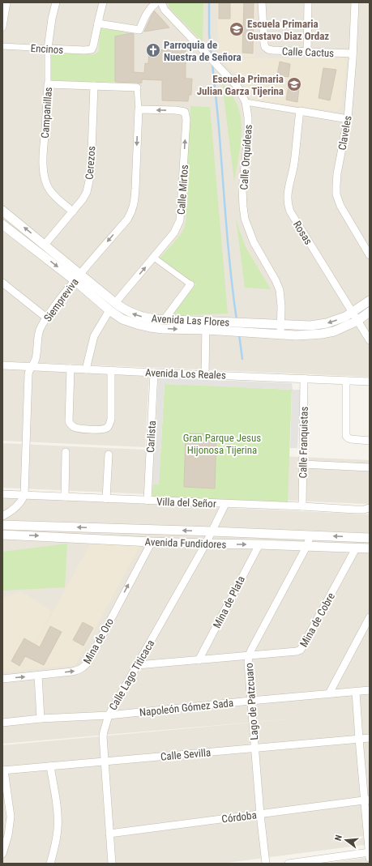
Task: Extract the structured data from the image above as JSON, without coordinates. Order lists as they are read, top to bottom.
{
  "streets": {
    "street": [
      "Encinos",
      "Calle Cactus",
      "Campanillas",
      "Claveles",
      "Calle Orquídeas",
      "Cerezos",
      "Calle Mirtos",
      "Rosas",
      "Siempreviva",
      "Avenida Las Flores",
      "Avenida Los Reales",
      "Carlista",
      "Calle Franquistas",
      "Villa del Señor",
      "Avenida Fundidores",
      "Mina de Plata",
      "Mina de Cobre",
      "Mina de Oro",
      "Calle Lago Titicaca",
      "Lago de Patzcuaro",
      "Napoleón Gómez Sada",
      "Calle Sevilla",
      "Córdoba"
    ]
  },
  "crossings": [
    ["Encinos", "Campanillas"],
    ["Calle Cactus", "Claveles"],
    ["Campanillas", "Cerezos"],
    ["Calle Orquídeas", "Avenida Las Flores"],
    ["Cerezos", "Avenida Las Flores"],
    ["Calle Mirtos", "Siempreviva"],
    ["Calle Mirtos", "Avenida Las Flores"],
    ["Calle Mirtos", "Avenida Los Reales"],
    ["Rosas", "Avenida Las Flores"],
    ["Siempreviva", "Avenida Las Flores"],
    ["Siempreviva", "Avenida Los Reales"],
    ["Siempreviva", "Villa del Señor"],
    ["Avenida Los Reales", "Carlista"],
    ["Avenida Los Reales", "Calle Franquistas"],
    ["Carlista", "Villa del Señor"],
    ["Calle Franquistas", "Villa del Señor"],
    ["Villa del Señor", "Calle Lago Titicaca"],
    ["Avenida Fundidores", "Mina de Plata"],
    ["Avenida Fundidores", "Mina de Cobre"],
    ["Avenida Fundidores", "Mina de Oro"],
    ["Avenida Fundidores", "Calle Lago Titicaca"],
    ["Avenida Fundidores", "Lago de Patzcuaro"],
    ["Mina de Plata", "Mina de Cobre"],
    ["Mina de Cobre", "Calle Lago Titicaca"],
    ["Mina de Cobre", "Lago de Patzcuaro"],
    ["Calle Lago Titicaca", "Napoleón Gómez Sada"],
    ["Calle Lago Titicaca", "Calle Sevilla"],
    ["Calle Lago Titicaca", "Córdoba"],
    ["Lago de Patzcuaro", "Napoleón Gómez Sada"],
    ["Lago de Patzcuaro", "Calle Sevilla"],
    ["Lago de Patzcuaro", "Córdoba"]
  ],
  "one_way": ["Siempreviva", "Mina de Oro"],
  "parks": ["Gran Parque Jesus Hijonosa Tijerina"],
  "places": {
    "school or university": ["Escuela Primaria Gustavo Diaz Ordaz", "Escuela Primaria Julian Garza Tijerina"],
    "church": ["Parroquia de Nuestra de Señora"]
  },
  "north": "left"
}
